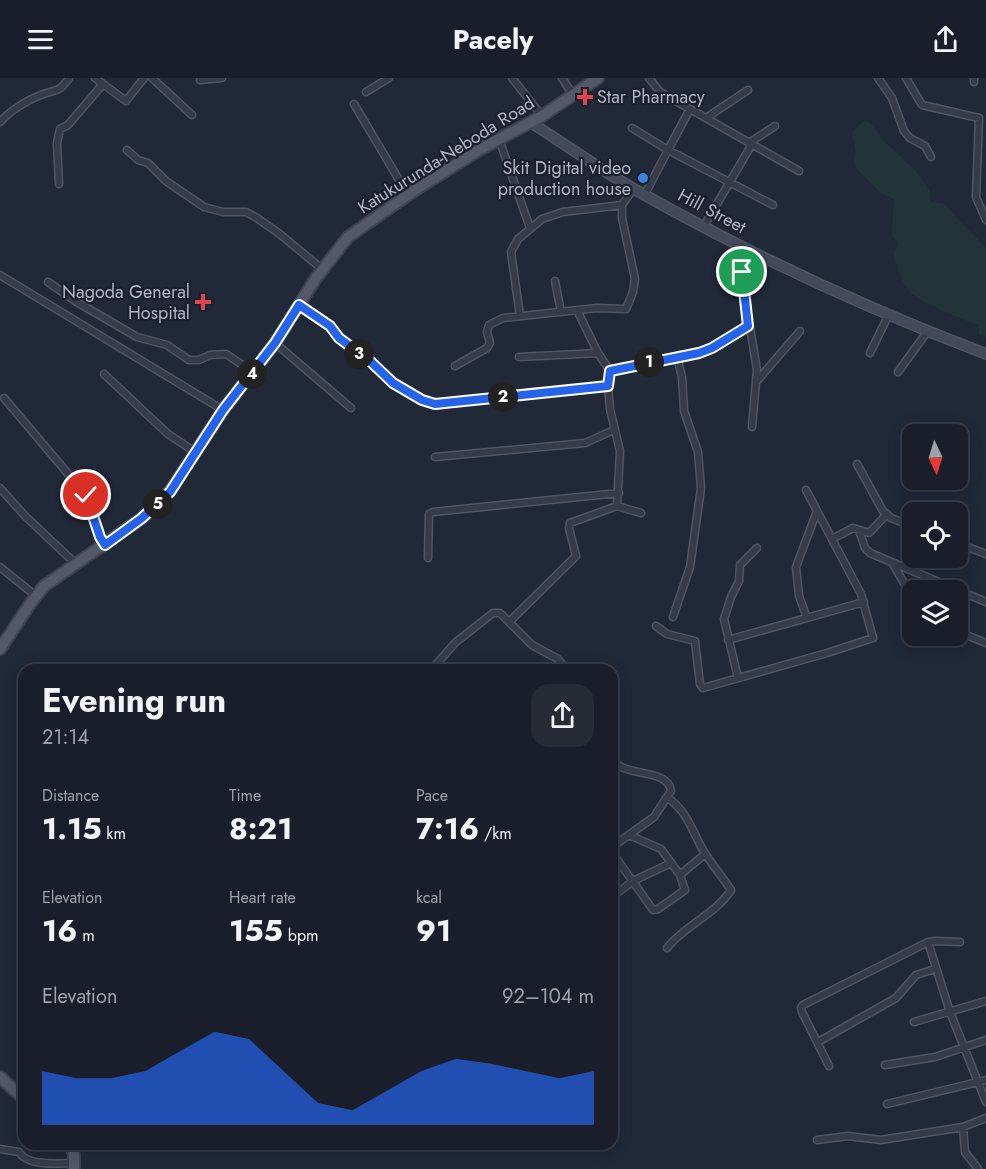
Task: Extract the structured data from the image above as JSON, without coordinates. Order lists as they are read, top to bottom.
{
  "streets": {
    "main road": ["Katukurunda-Neboda Road", "Hill Street"]
  },
  "crossings": [
    ["Katukurunda-Neboda Road", "Hill Street"]
  ],
  "places": {
    "health": ["Star Pharmacy", "Nagoda General Hospital"],
    "other": ["Skit Digital video production house"]
  },
  "north": "bottom",
  "page": {
    "header": "Pacely",
    "pins": [
      "3",
      "1",
      "4",
      "2",
      "5"
    ],
    "heading": ["Evening run", "21:14"],
    "stats": [
      ["Distance", "1.15 km"],
      ["Time", "8:21"],
      ["Pace", "7:16 /km"],
      ["Elevation", "16 m"],
      ["Heart rate", "155 bpm"],
      ["kcal", "91"]
    ],
    "chart": ["Elevation", "92–104 m"]
  }
}
